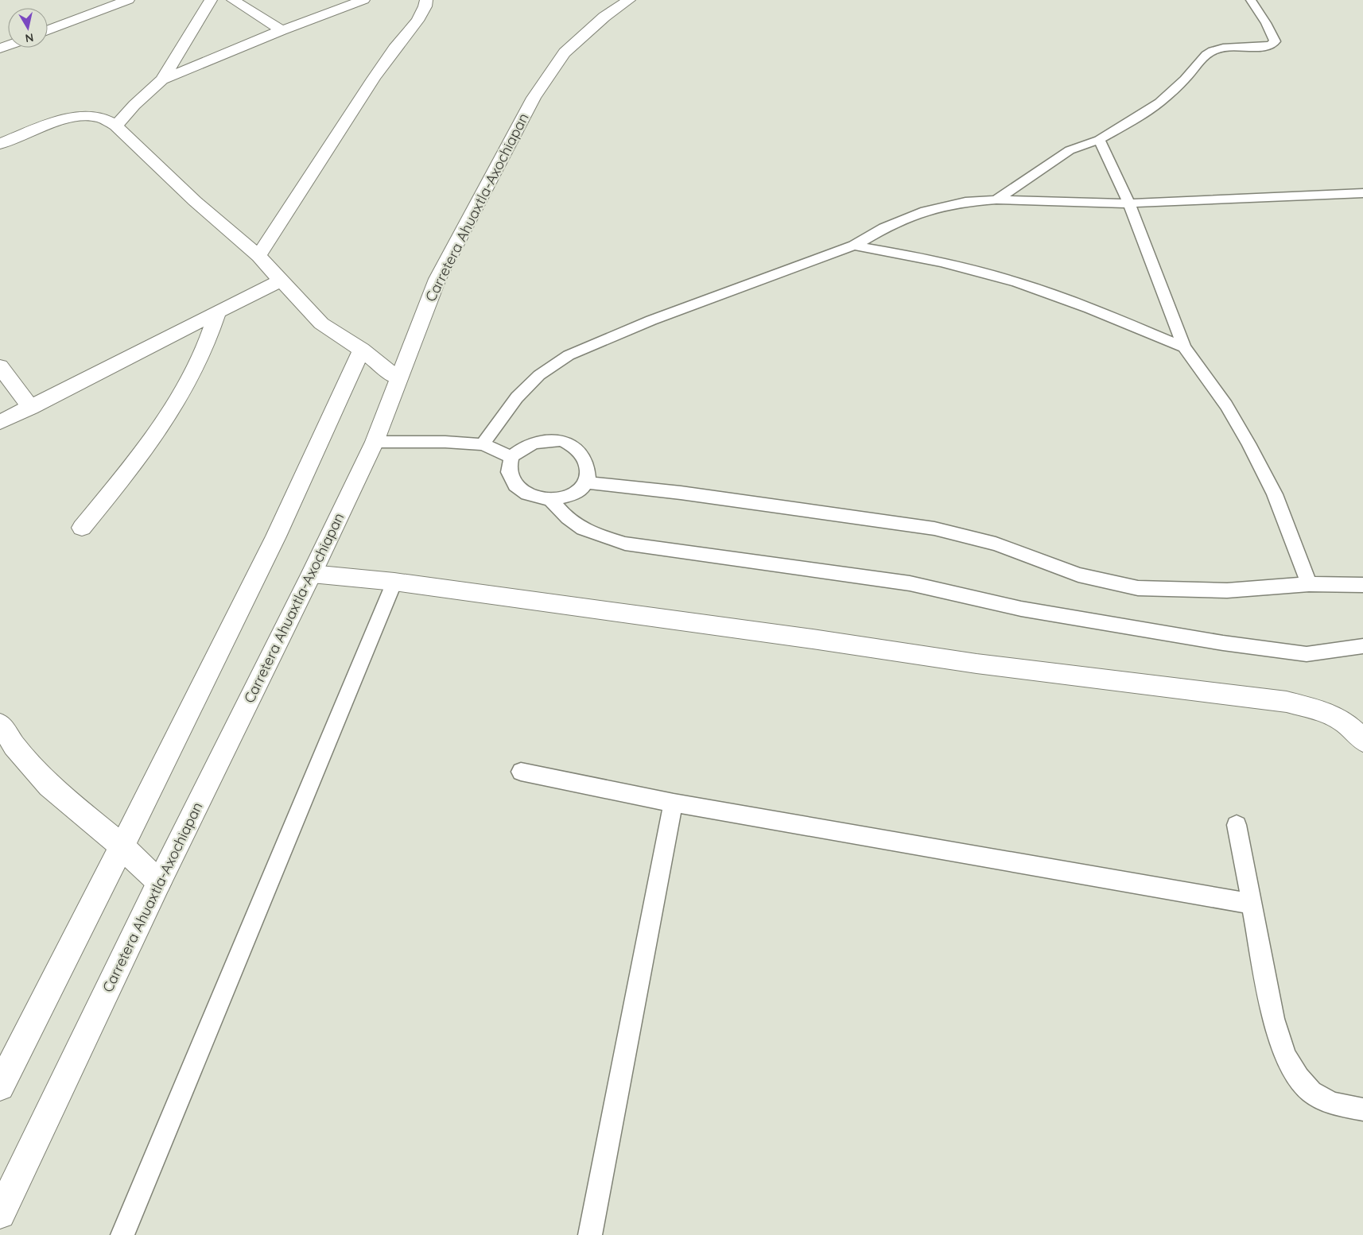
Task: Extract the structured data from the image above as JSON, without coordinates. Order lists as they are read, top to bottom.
{
  "streets": {
    "street": ["Carretera Ahuaxtla-Axochiapan"]
  },
  "north": "bottom"
}
